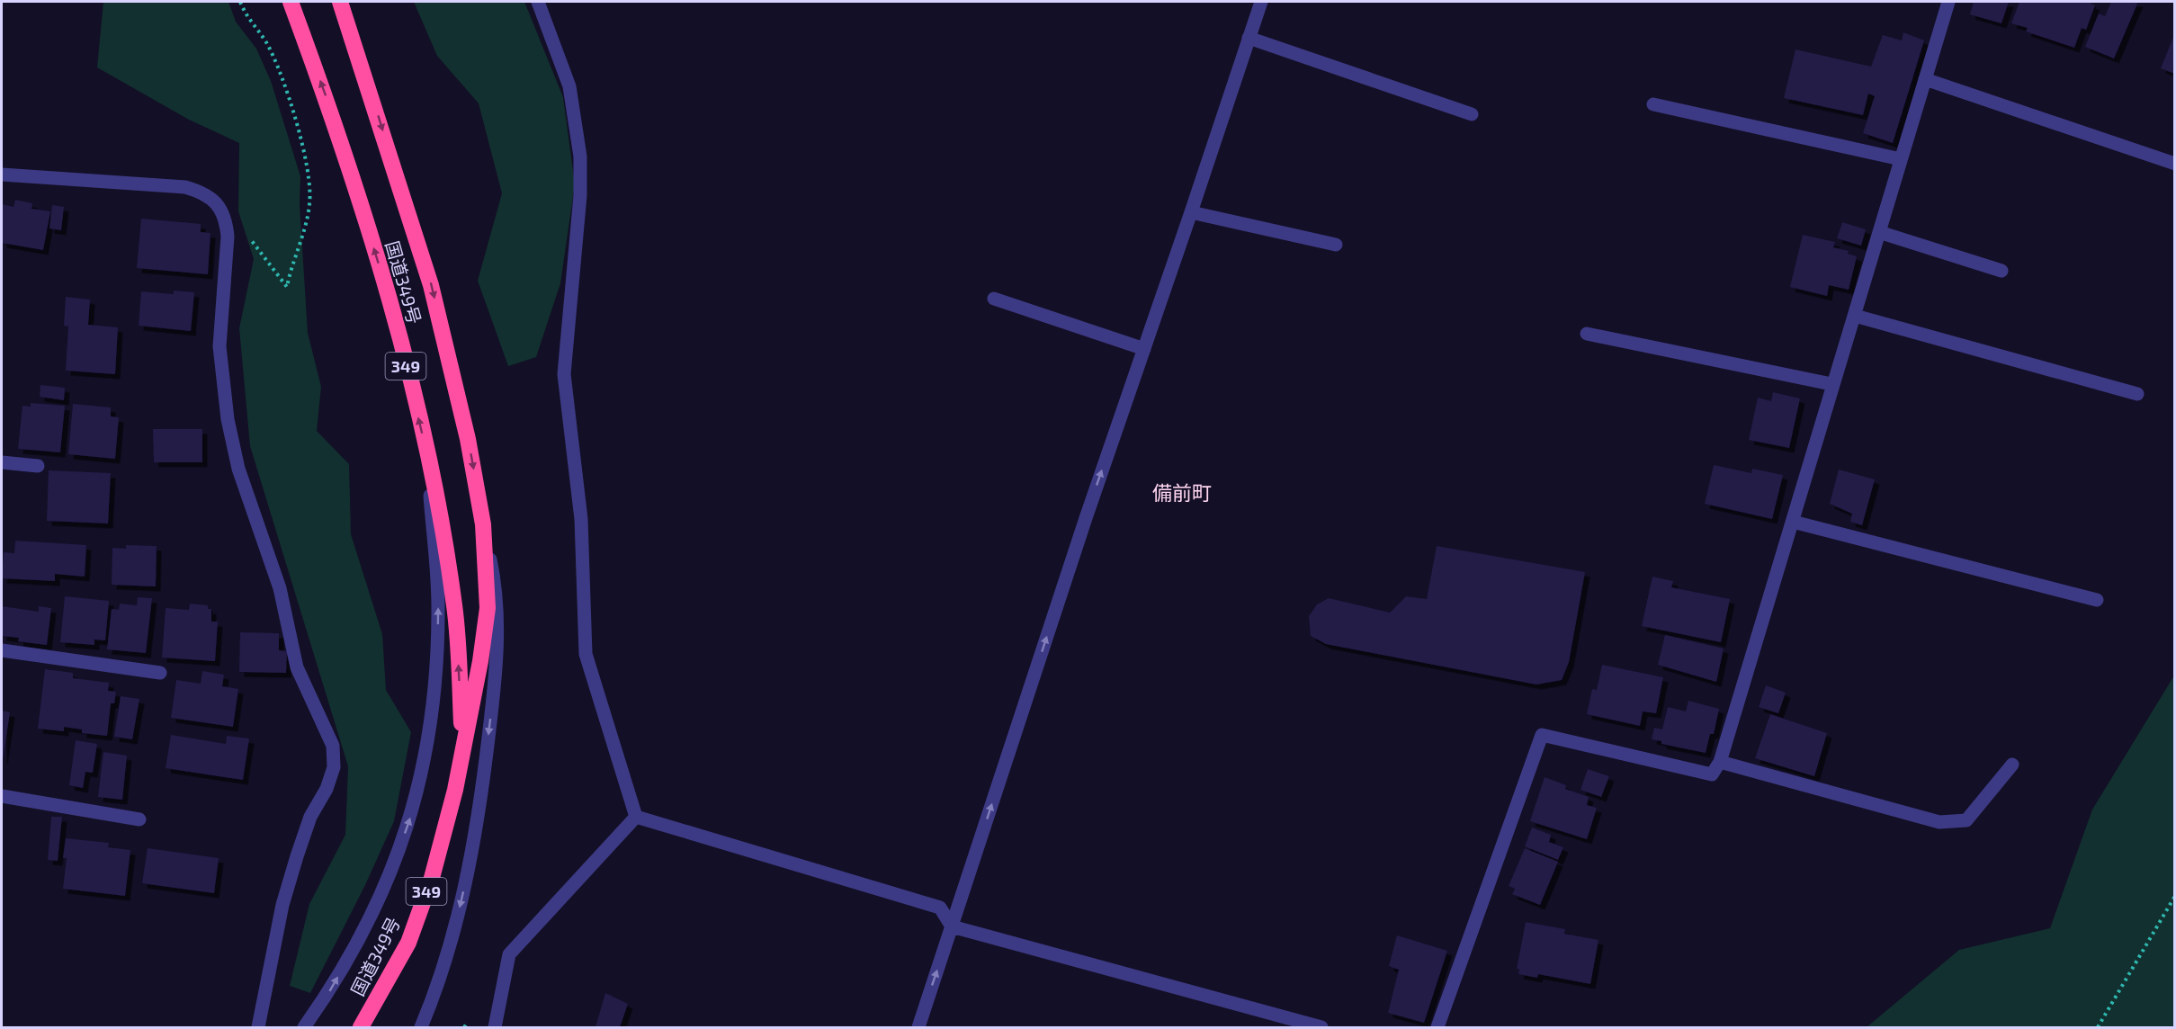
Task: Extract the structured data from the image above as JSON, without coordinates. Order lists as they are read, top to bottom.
{
  "streets": {
    "highway": ["国道349号", "349"]
  },
  "districts": ["備前町"]
}
